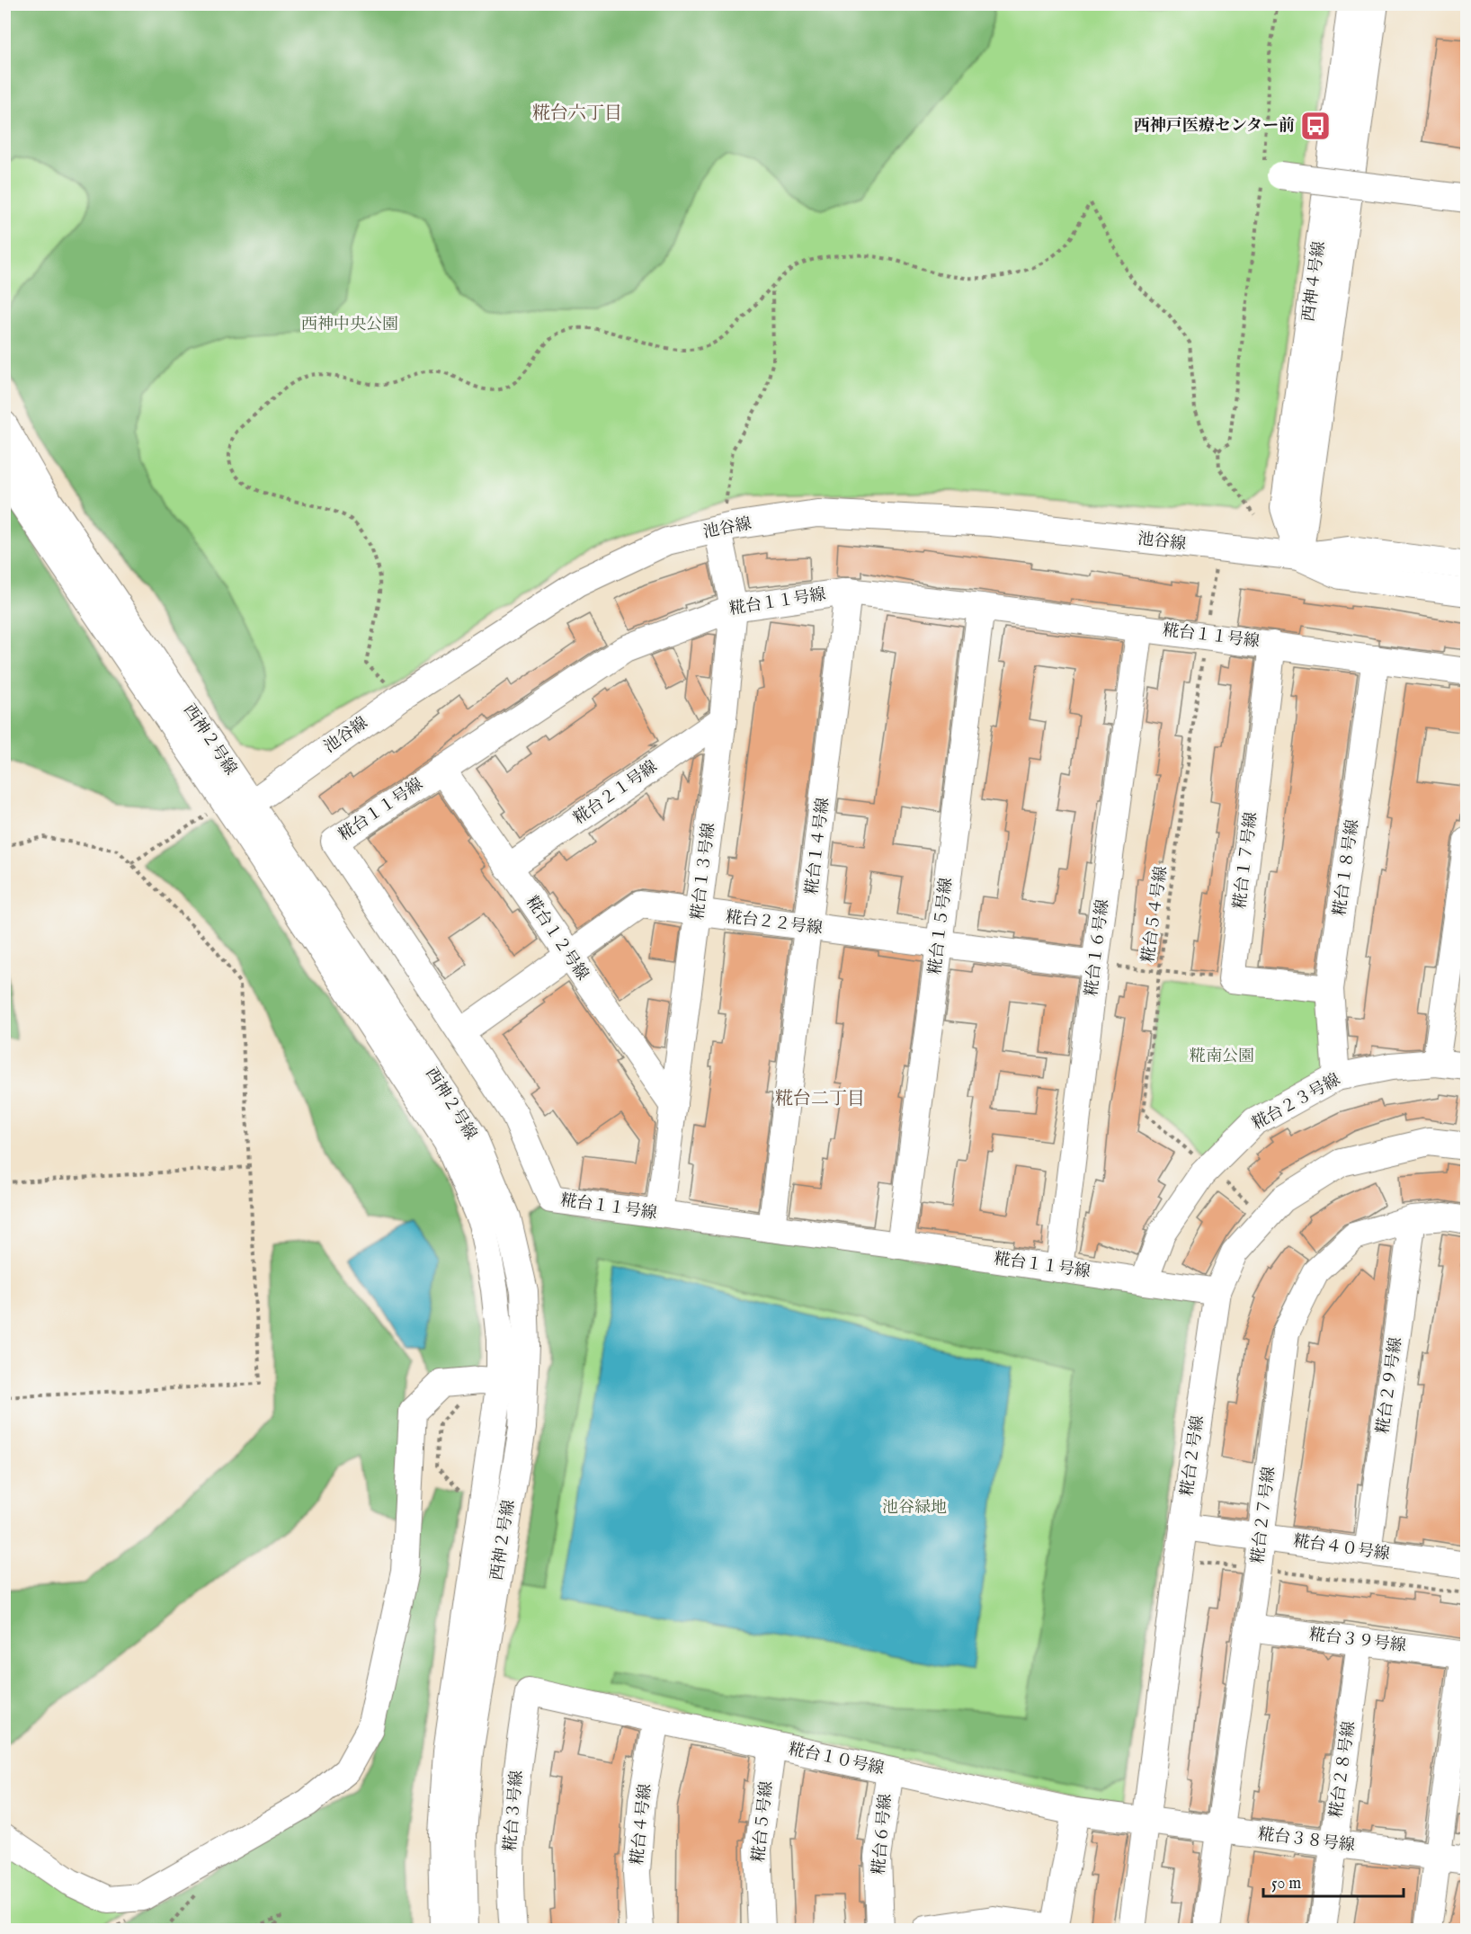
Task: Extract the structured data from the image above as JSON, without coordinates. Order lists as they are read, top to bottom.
{
  "streets": {
    "street": [
      "西神４号線",
      "池谷線",
      "糀台１１号線",
      "西神２号線",
      "糀台２１号線",
      "糀台１４号線",
      "糀台１７号線",
      "糀台１８号線",
      "糀台１３号線",
      "糀台２２号線",
      "糀台１５号線",
      "糀台１２号線",
      "糀台１６号線",
      "糀台２３号線",
      "糀台２９号線",
      "糀台２号線",
      "糀台２７号線",
      "糀台４０号線",
      "糀台３９号線",
      "糀台１０号線",
      "糀台２８号線",
      "糀台３号線",
      "糀台５号線",
      "糀台４号線",
      "糀台６号線",
      "糀台３８号線"
    ],
    "path": ["糀台５４号線"]
  },
  "crossings": [
    ["西神４号線", "池谷線"],
    ["池谷線", "西神２号線"],
    ["池谷線", "糀台１３号線"],
    ["池谷線", "糀台５４号線"],
    ["糀台１１号線", "糀台１４号線"],
    ["糀台１１号線", "糀台１７号線"],
    ["糀台１１号線", "糀台１８号線"],
    ["糀台１１号線", "糀台１３号線"],
    ["糀台１１号線", "糀台５４号線"],
    ["糀台１１号線", "糀台２２号線"],
    ["糀台１１号線", "糀台１５号線"],
    ["糀台１１号線", "糀台１２号線"],
    ["糀台１１号線", "糀台１６号線"],
    ["糀台１１号線", "糀台２３号線"],
    ["糀台１１号線", "糀台２号線"],
    ["糀台２１号線", "糀台１３号線"],
    ["糀台２１号線", "糀台１２号線"],
    ["糀台１４号線", "糀台２２号線"],
    ["糀台１８号線", "糀台２３号線"],
    ["糀台１３号線", "糀台２２号線"],
    ["糀台１３号線", "糀台１２号線"],
    ["糀台５４号線", "糀台２３号線"],
    ["糀台２２号線", "糀台１５号線"],
    ["糀台２２号線", "糀台１２号線"],
    ["糀台２２号線", "糀台１６号線"],
    ["糀台２９号線", "糀台２７号線"],
    ["糀台２９号線", "糀台４０号線"],
    ["糀台２号線", "糀台４０号線"],
    ["糀台２号線", "糀台１０号線"],
    ["糀台２号線", "糀台３８号線"],
    ["糀台２７号線", "糀台４０号線"],
    ["糀台２７号線", "糀台３９号線"],
    ["糀台２７号線", "糀台３８号線"],
    ["糀台３９号線", "糀台２８号線"],
    ["糀台１０号線", "糀台３号線"],
    ["糀台１０号線", "糀台５号線"],
    ["糀台１０号線", "糀台４号線"],
    ["糀台１０号線", "糀台６号線"],
    ["糀台１０号線", "糀台３８号線"],
    ["糀台２８号線", "糀台３８号線"]
  ],
  "districts": ["糀台六丁目", "糀台二丁目"],
  "parks": ["西神中央公園", "糀南公園", "池谷緑地"],
  "places": {
    "bus stop": ["西神戸医療センター前"]
  },
  "scale_bar": "50 m"
}
